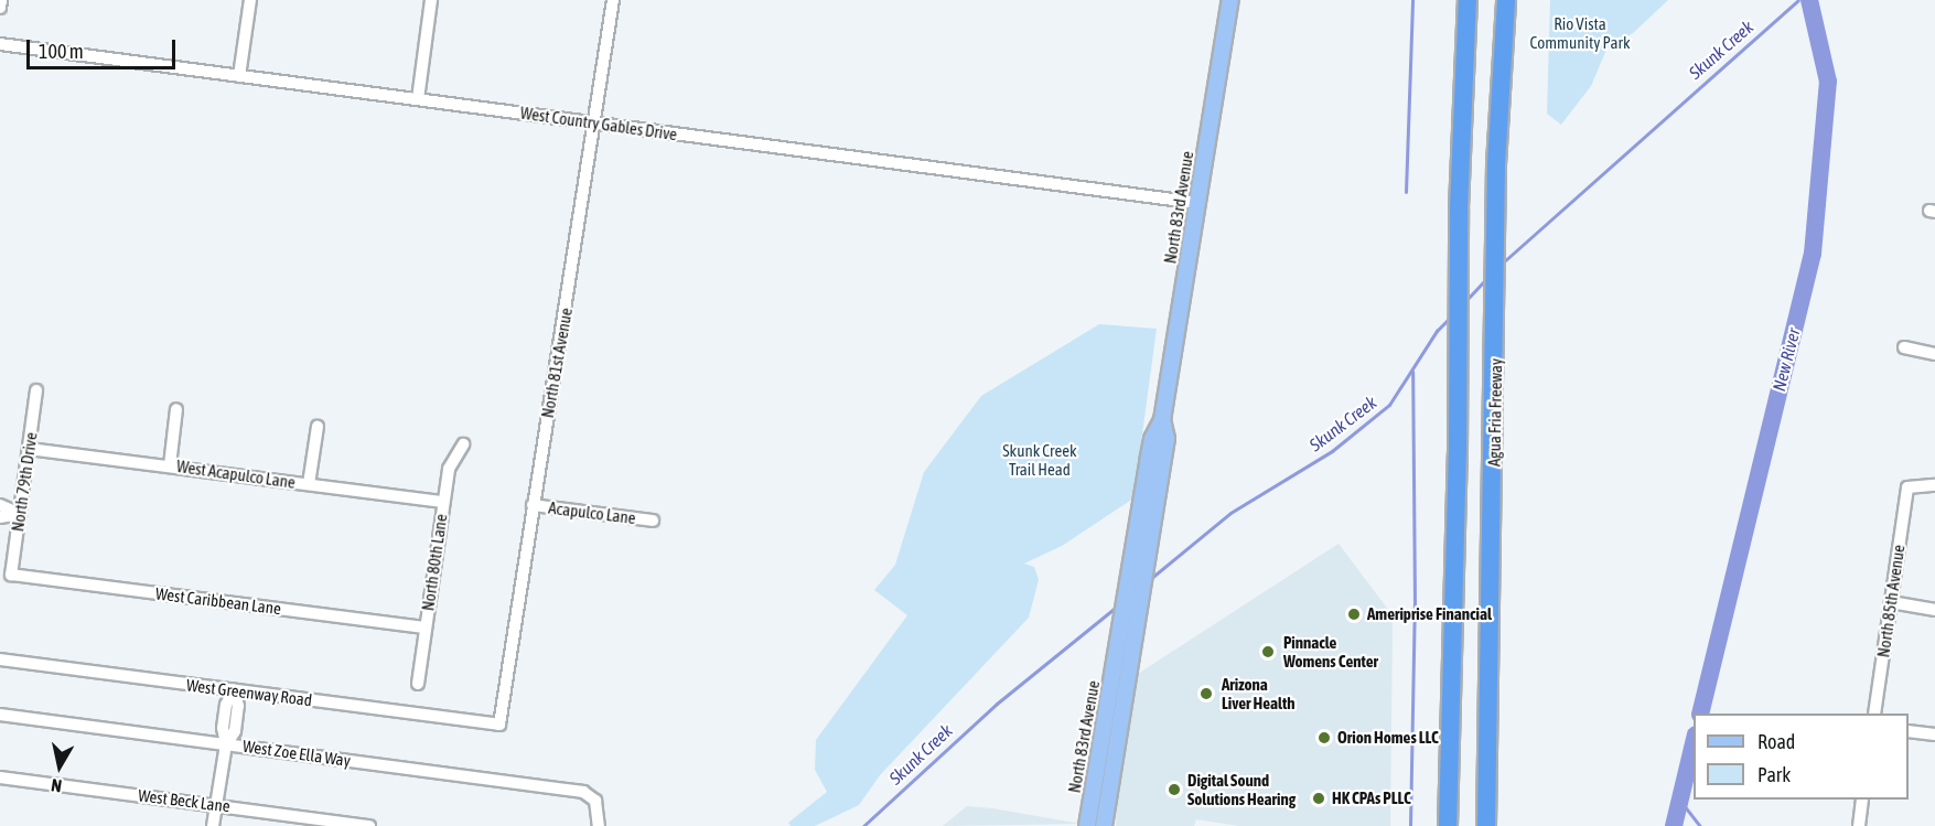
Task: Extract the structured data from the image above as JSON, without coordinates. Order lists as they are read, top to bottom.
{
  "streets": {
    "highway": ["Agua Fria Freeway"],
    "main road": ["North 83rd Avenue"],
    "street": [
      "West Country Gables Drive",
      "North 81st Avenue",
      "West Acapulco Lane",
      "North 79th Drive",
      "Acapulco Lane",
      "North 80th Lane",
      "West Caribbean Lane",
      "North 85th Avenue",
      "West Greenway Road",
      "West Zoe Ella Way",
      "West Beck Lane"
    ]
  },
  "crossings": [
    ["West Country Gables Drive", "North 83rd Avenue"],
    ["West Country Gables Drive", "North 81st Avenue"],
    ["North 81st Avenue", "Acapulco Lane"],
    ["North 81st Avenue", "West Greenway Road"],
    ["West Acapulco Lane", "North 79th Drive"],
    ["West Acapulco Lane", "North 80th Lane"],
    ["North 79th Drive", "West Caribbean Lane"],
    ["North 80th Lane", "West Caribbean Lane"]
  ],
  "water": ["Skunk Creek", "New River"],
  "parks": ["Rio Vista Community Park", "Skunk Creek Trail Head"],
  "places": [
    "Ameriprise Financial",
    "Pinnacle Womens Center",
    "Arizona Liver Health",
    "Orion Homes LLC",
    "Digital Sound Solutions Hearing",
    "HK CPAs PLLC"
  ],
  "legend": ["Road", "Park"],
  "scale_bar": "100 m",
  "north": "bottom"
}
